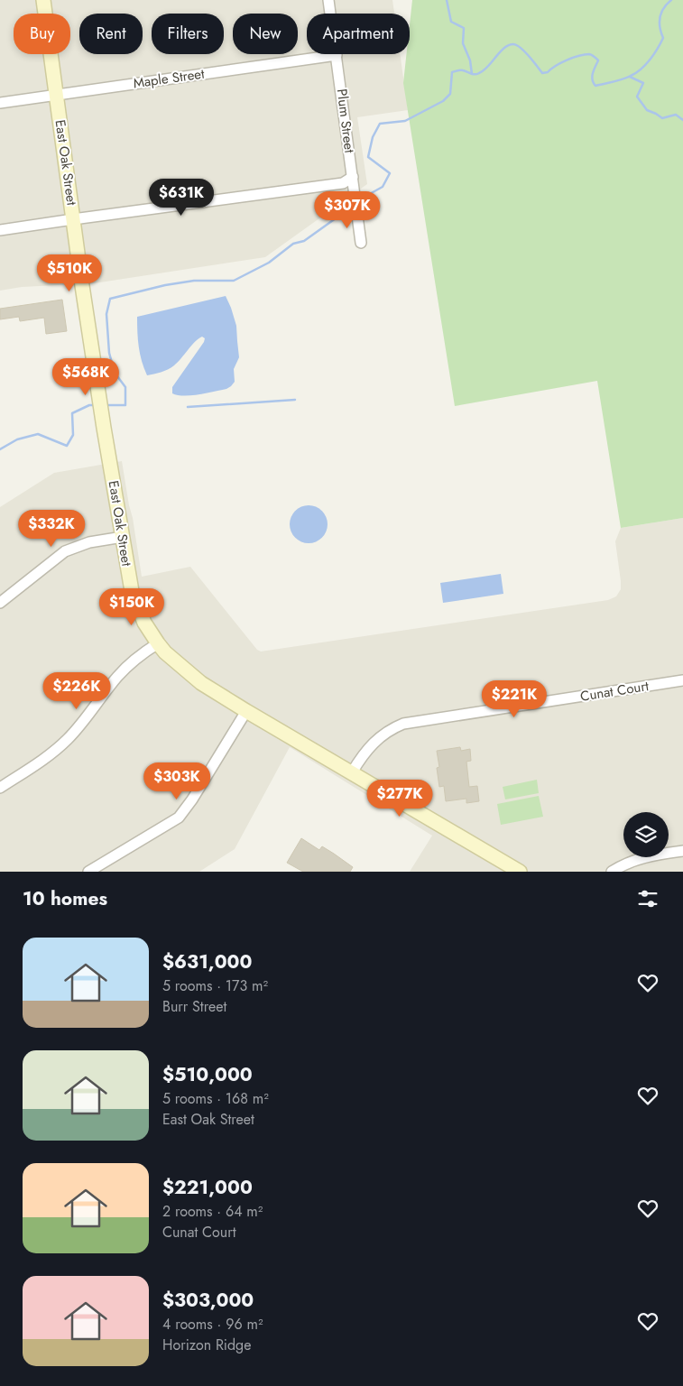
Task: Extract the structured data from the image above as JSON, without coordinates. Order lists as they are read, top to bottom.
{
  "streets": {
    "street": [
      "Maple Street",
      "Plum Street",
      "East Oak Street",
      "Cunat Court"
    ]
  },
  "crossings": [
    ["Maple Street", "Plum Street"],
    ["Maple Street", "East Oak Street"],
    ["East Oak Street", "Cunat Court"]
  ],
  "page": {
    "chip": [
      "Buy",
      "Rent",
      "Filters",
      "New",
      "Apartment"
    ],
    "price": [
      "$631K",
      "$307K",
      "$510K",
      "$568K",
      "$332K",
      "$150K",
      "$226K",
      "$221K",
      "$303K",
      "$277K"
    ],
    "heading": "10 homes",
    "list": [
      {
        "name": "$631,000",
        "note": "5 rooms · 173 m² · Burr Street"
      },
      {
        "name": "$510,000",
        "note": "5 rooms · 168 m² · East Oak Street"
      },
      {
        "name": "$221,000",
        "note": "2 rooms · 64 m² · Cunat Court"
      },
      {
        "name": "$303,000",
        "note": "4 rooms · 96 m² · Horizon Ridge"
      }
    ]
  }
}
